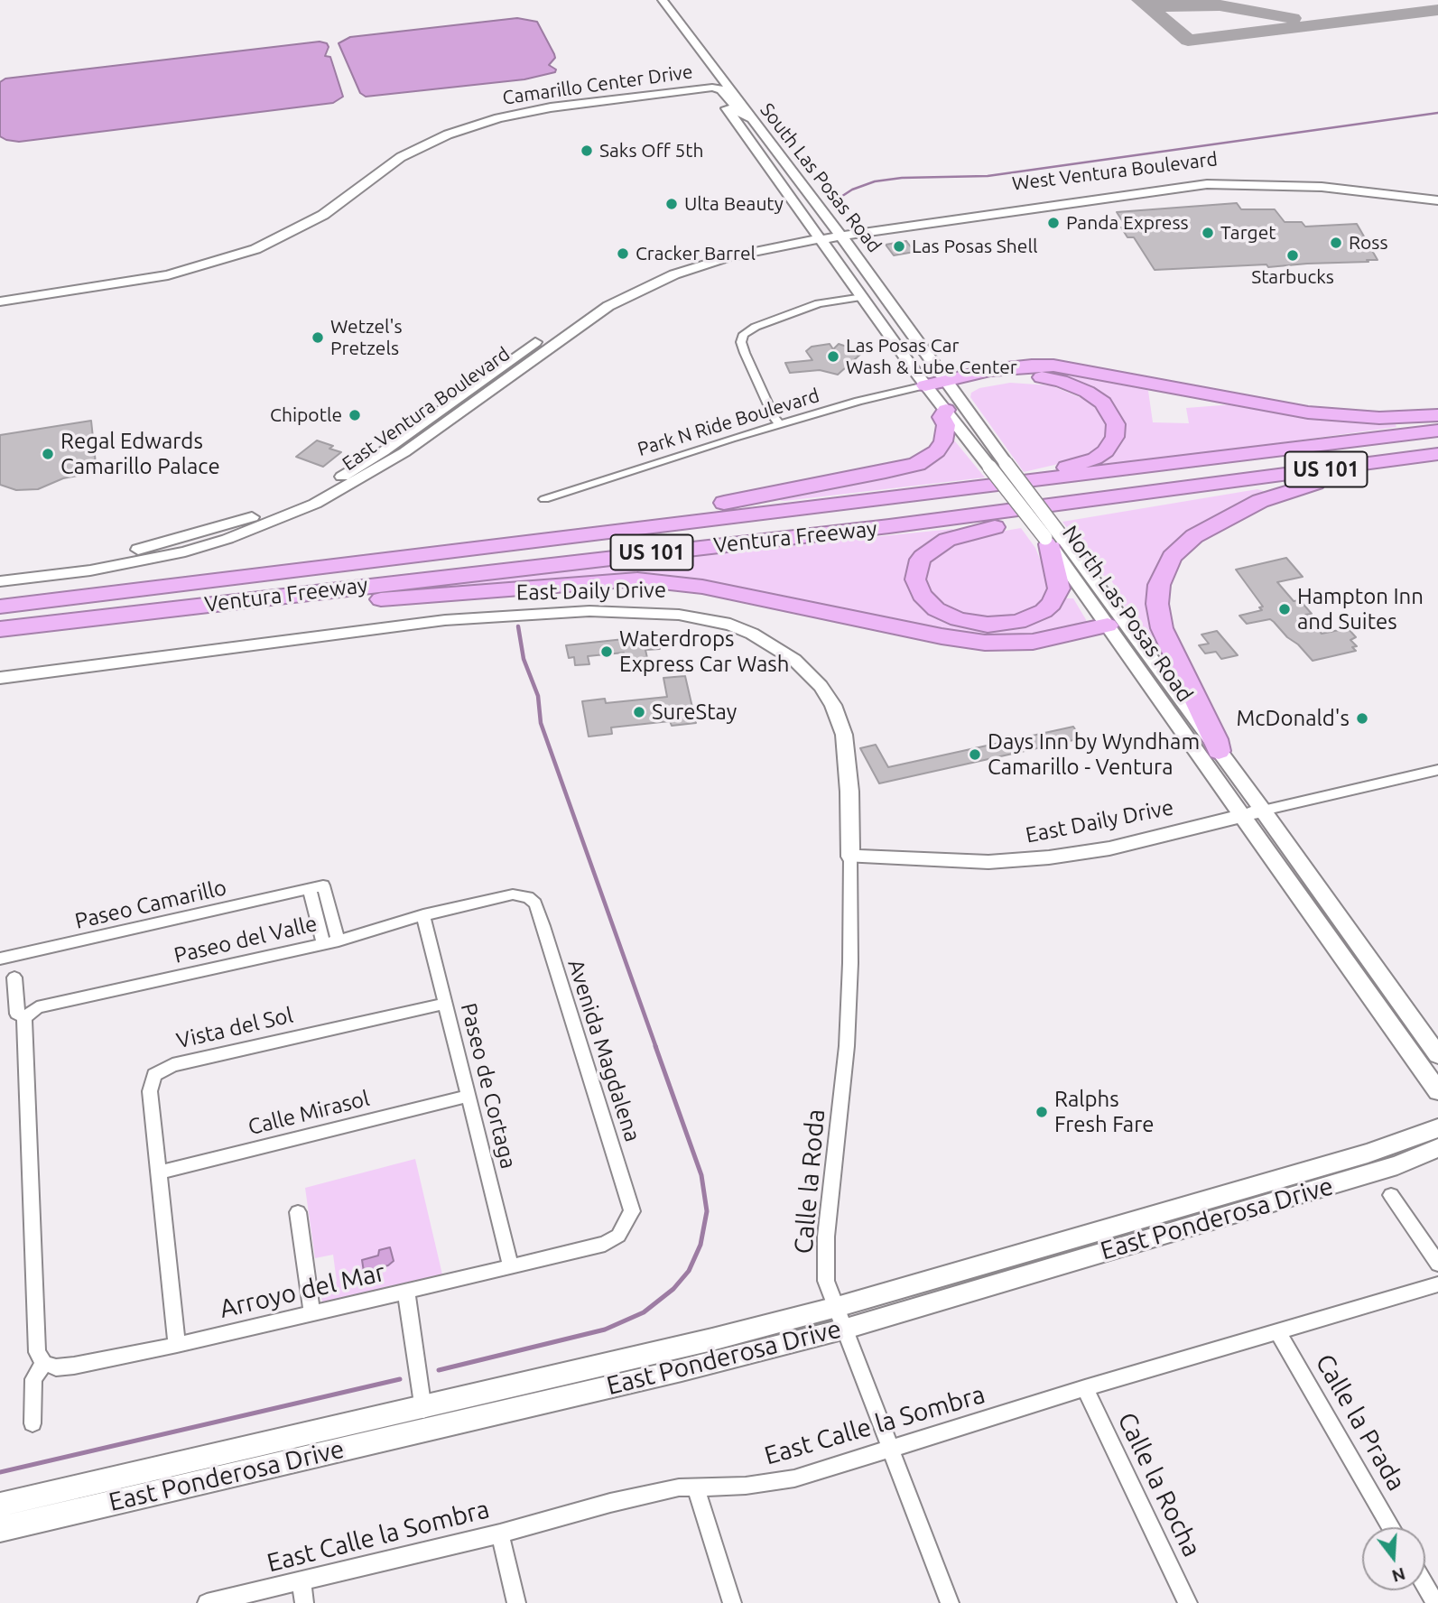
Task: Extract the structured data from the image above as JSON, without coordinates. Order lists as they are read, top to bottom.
{
  "streets": {
    "highway": ["US 101", "Ventura Freeway"],
    "main road": [
      "Camarillo Center Drive",
      "West Ventura Boulevard",
      "South Las Posas Road",
      "East Ventura Boulevard",
      "East Daily Drive",
      "North Las Posas Road",
      "East Ponderosa Drive"
    ],
    "street": [
      "Park N Ride Boulevard",
      "Paseo Camarillo",
      "Paseo del Valle",
      "Vista del Sol",
      "Avenida Magdalena",
      "Paseo de Cortaga",
      "Calle Mirasol",
      "Calle la Roda",
      "Arroyo del Mar",
      "Calle la Prada",
      "East Calle la Sombra",
      "Calle la Rocha"
    ]
  },
  "crossings": [
    ["Camarillo Center Drive", "South Las Posas Road"],
    ["West Ventura Boulevard", "South Las Posas Road"],
    ["South Las Posas Road", "East Ventura Boulevard"],
    ["South Las Posas Road", "Park N Ride Boulevard"],
    ["South Las Posas Road", "North Las Posas Road"],
    ["Park N Ride Boulevard", "North Las Posas Road"],
    ["East Daily Drive", "North Las Posas Road"],
    ["East Daily Drive", "Calle la Roda"],
    ["Paseo del Valle", "Avenida Magdalena"],
    ["Paseo del Valle", "Paseo de Cortaga"],
    ["Vista del Sol", "Paseo de Cortaga"],
    ["Vista del Sol", "Calle Mirasol"],
    ["Vista del Sol", "Arroyo del Mar"],
    ["Avenida Magdalena", "Arroyo del Mar"],
    ["Paseo de Cortaga", "Calle Mirasol"],
    ["Paseo de Cortaga", "Arroyo del Mar"],
    ["Calle la Roda", "East Ponderosa Drive"],
    ["Calle la Roda", "East Calle la Sombra"],
    ["Calle la Prada", "East Calle la Sombra"],
    ["East Calle la Sombra", "Calle la Rocha"]
  ],
  "places": [
    "Saks Off 5th",
    "Ulta Beauty",
    "Panda Express",
    "Target",
    "Ross",
    "Las Posas Shell",
    "Cracker Barrel",
    "Starbucks",
    "Wetzel's Pretzels",
    "Las Posas Car Wash & Lube Center",
    "Chipotle",
    "Regal Edwards Camarillo Palace",
    "Hampton Inn and Suites",
    "Waterdrops Express Car Wash",
    "SureStay",
    "McDonald's",
    "Days Inn by Wyndham Camarillo - Ventura",
    "Ralphs Fresh Fare"
  ],
  "north": "bottom"
}
